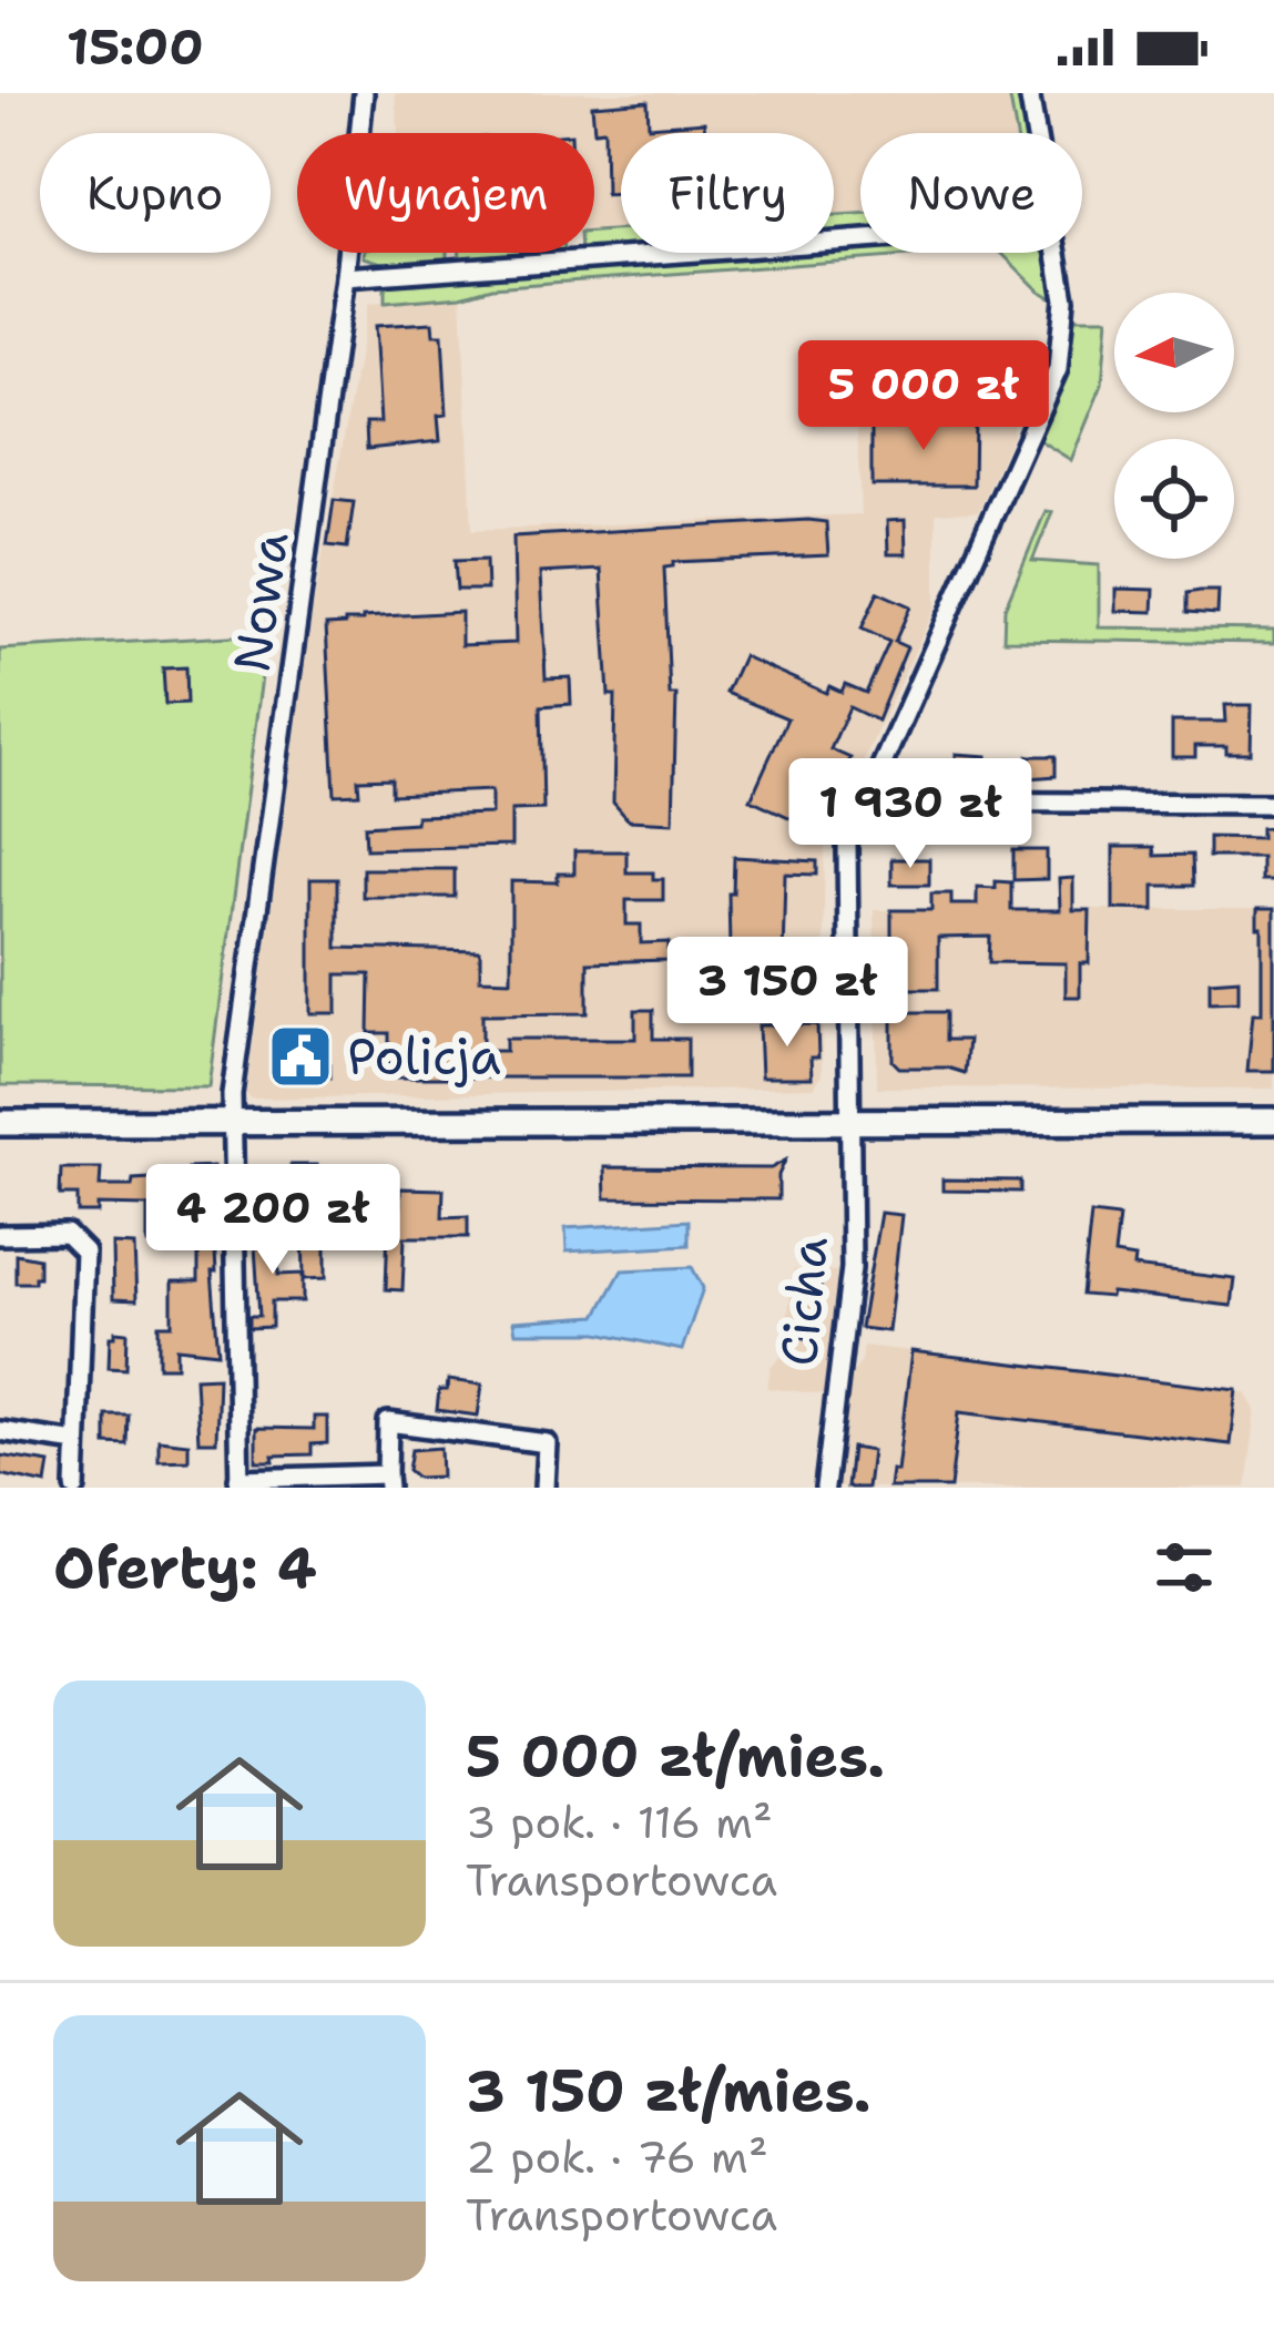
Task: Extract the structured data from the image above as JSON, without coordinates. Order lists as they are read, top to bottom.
{
  "streets": {
    "street": ["Nowa", "Cicha"]
  },
  "places": {
    "public building": ["Policja"]
  },
  "north": "left",
  "page": {
    "status": "15:00",
    "chip": [
      "Kupno",
      "Wynajem",
      "Filtry",
      "Nowe"
    ],
    "price": [
      "5 000 zł",
      "1 930 zł",
      "3 150 zł",
      "4 200 zł"
    ],
    "heading": "Oferty: 4",
    "list": [
      {
        "name": "5 000 zł/mies.",
        "note": "3 pok. · 116 m² · Transportowca"
      },
      {
        "name": "3 150 zł/mies.",
        "note": "2 pok. · 76 m² · Transportowca"
      }
    ]
  }
}
